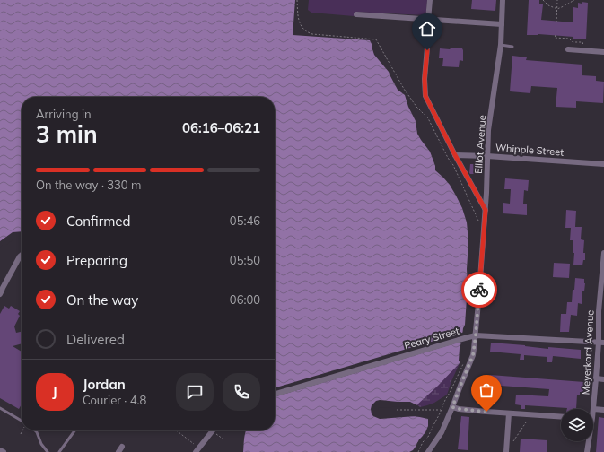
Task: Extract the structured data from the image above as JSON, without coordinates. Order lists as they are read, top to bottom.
{
  "streets": {
    "street": [
      "Elliot Avenue",
      "Whipple Street",
      "Peary Street",
      "Meyerkord Avenue"
    ]
  },
  "crossings": [
    ["Elliot Avenue", "Whipple Street"],
    ["Elliot Avenue", "Peary Street"],
    ["Peary Street", "Meyerkord Avenue"]
  ],
  "page": {
    "heading": ["3 min", "Arriving in", "06:16–06:21"],
    "panel": ["Jordan", "Courier · 4.8"],
    "bar": "On the way · 330 m",
    "list": [
      ["Confirmed", "05:46"],
      ["Preparing", "05:50"],
      ["On the way", "06:00"],
      "Delivered"
    ],
    "round": "J"
  }
}
